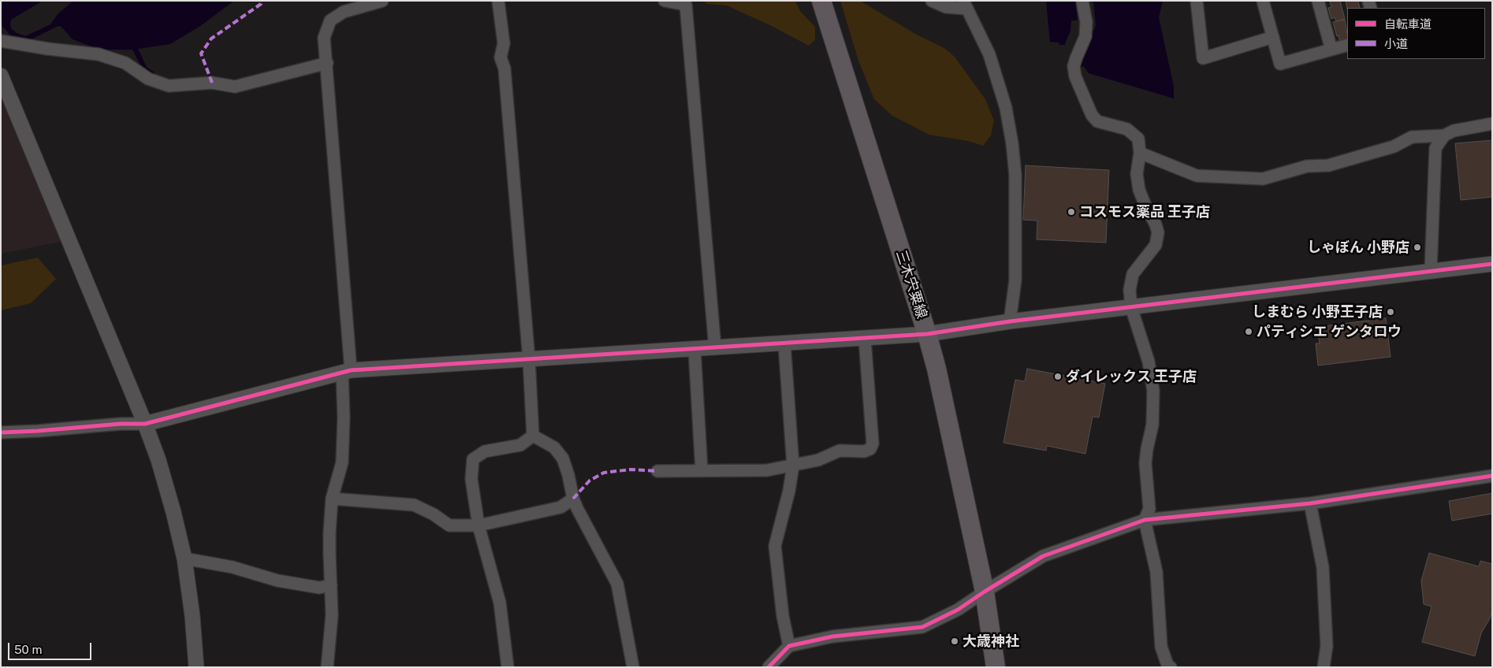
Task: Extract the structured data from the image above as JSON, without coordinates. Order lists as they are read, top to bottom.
{
  "streets": {
    "main road": ["三木宍粟線"]
  },
  "places": [
    "コスモス薬品 王子店",
    "しゃぼん 小野店",
    "しまむら 小野王子店",
    "パティシエ ゲンタロウ",
    "ダイレックス 王子店",
    "大歳神社"
  ],
  "legend": ["自転車道", "小道"],
  "scale_bar": "50 m"
}
